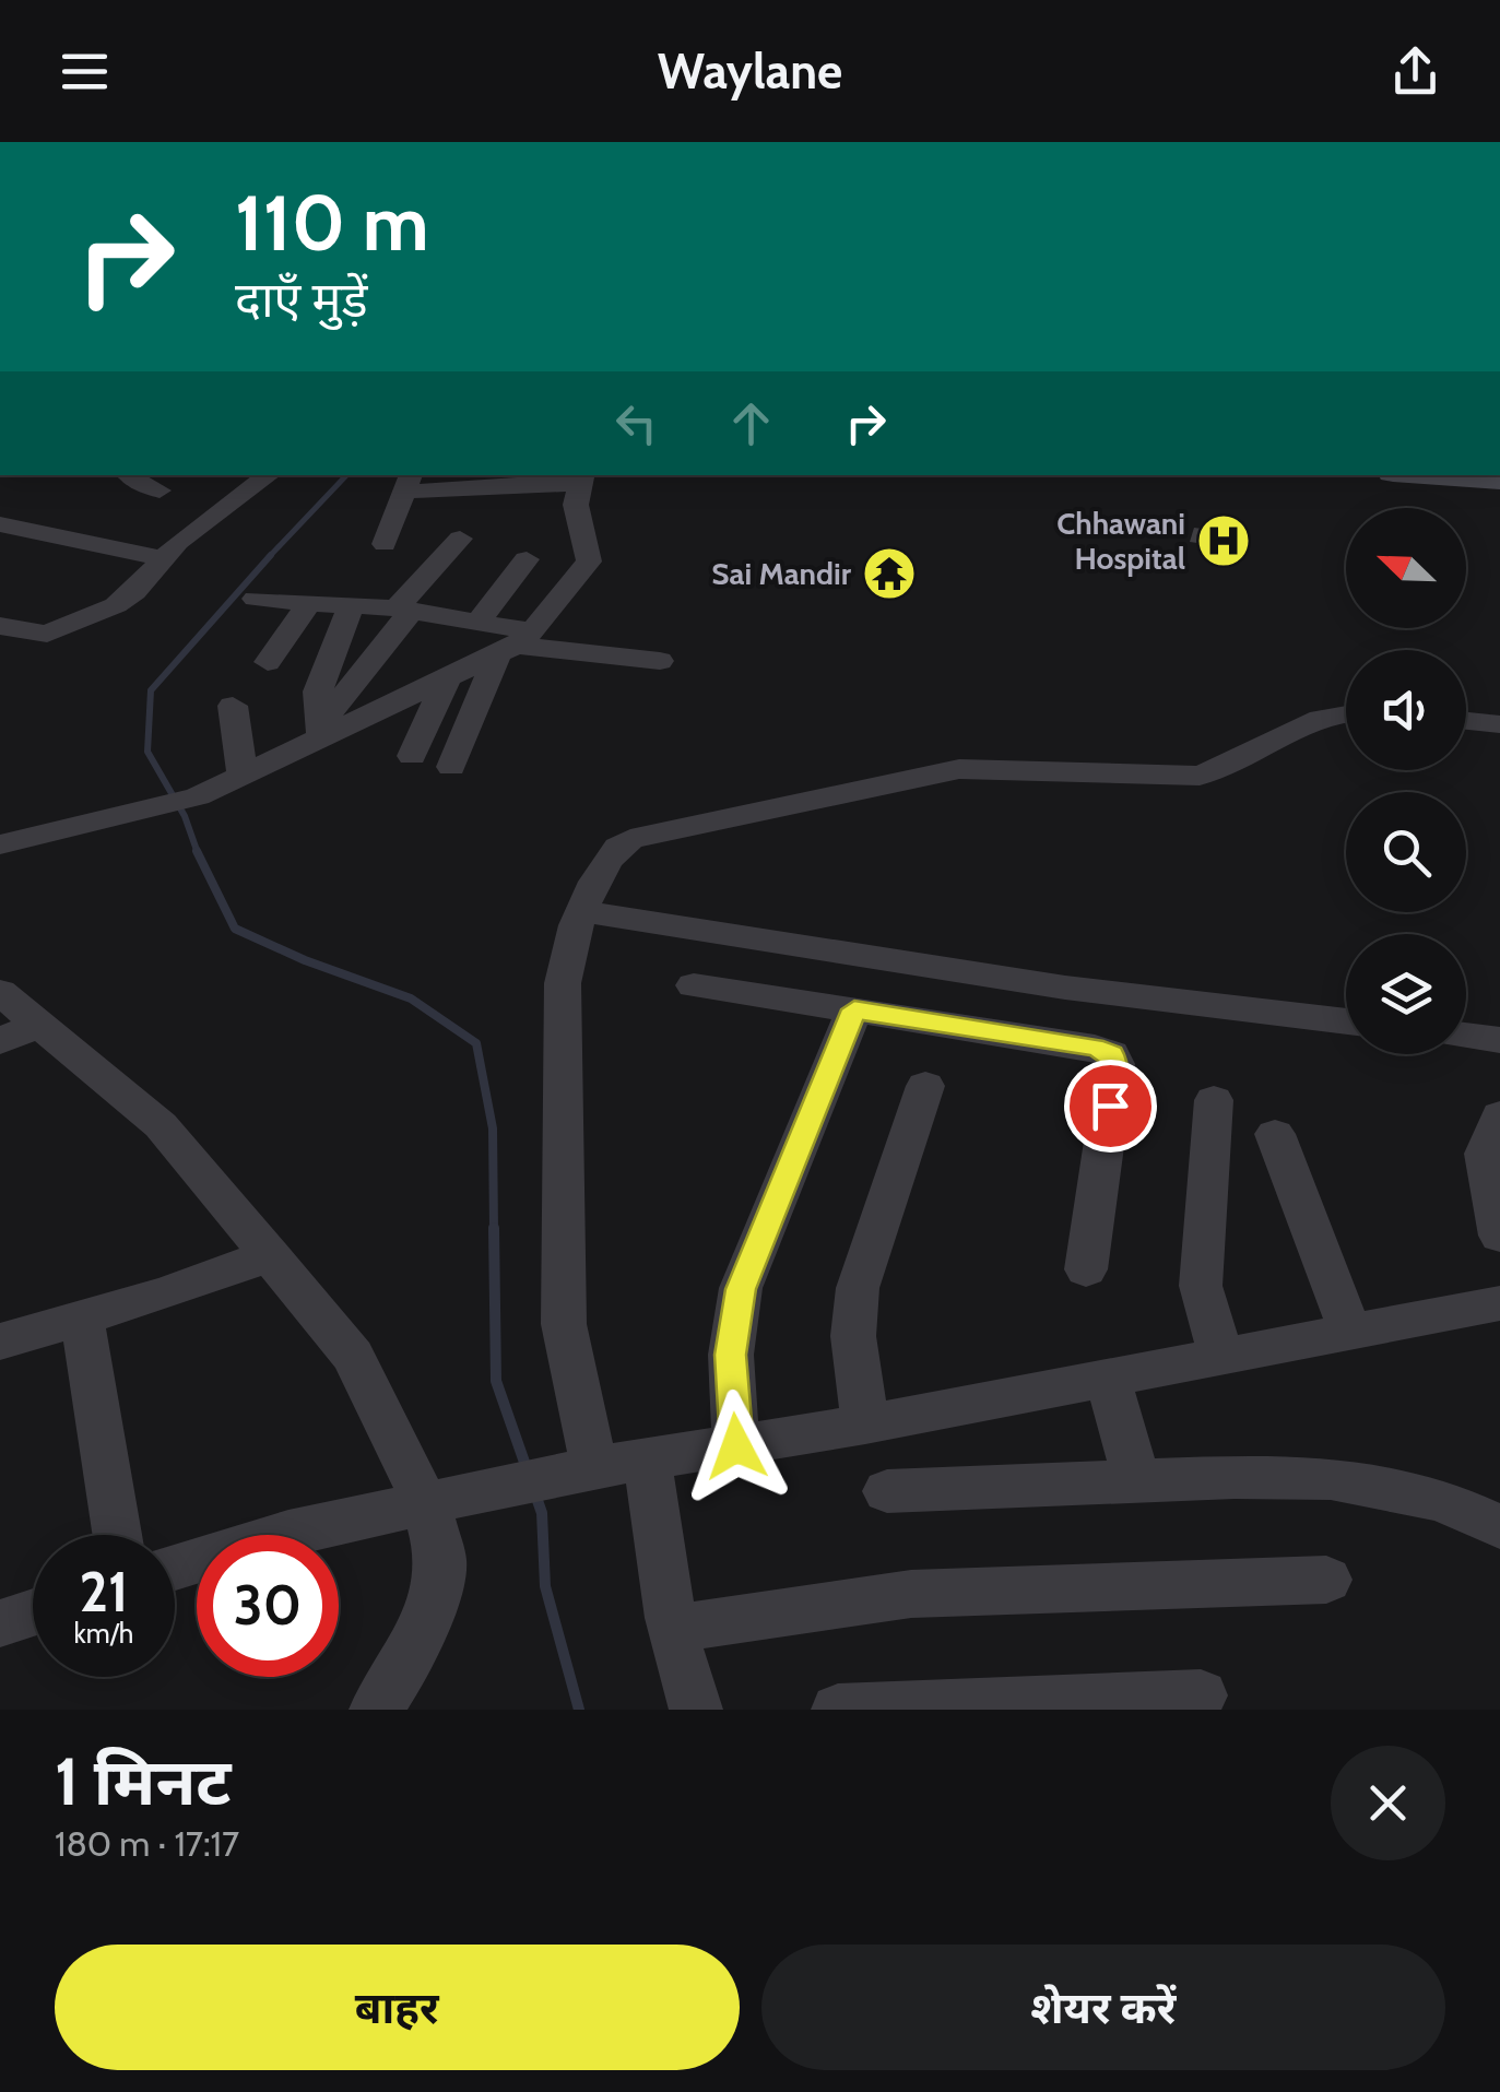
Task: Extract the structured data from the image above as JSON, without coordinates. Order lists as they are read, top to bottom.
{
  "places": {
    "hospital": ["Chhawani Hospital"],
    "temple": ["Sai Mandir"]
  },
  "north": "top left",
  "page": {
    "header": "Waylane",
    "turn": ["110 m", "दाएँ मुड़ें"],
    "speed": "21 km/h",
    "limit": "30",
    "heading": ["1 मिनट", "180 m · 17:17"],
    "buttons": ["बाहर", "शेयर करें"]
  }
}
